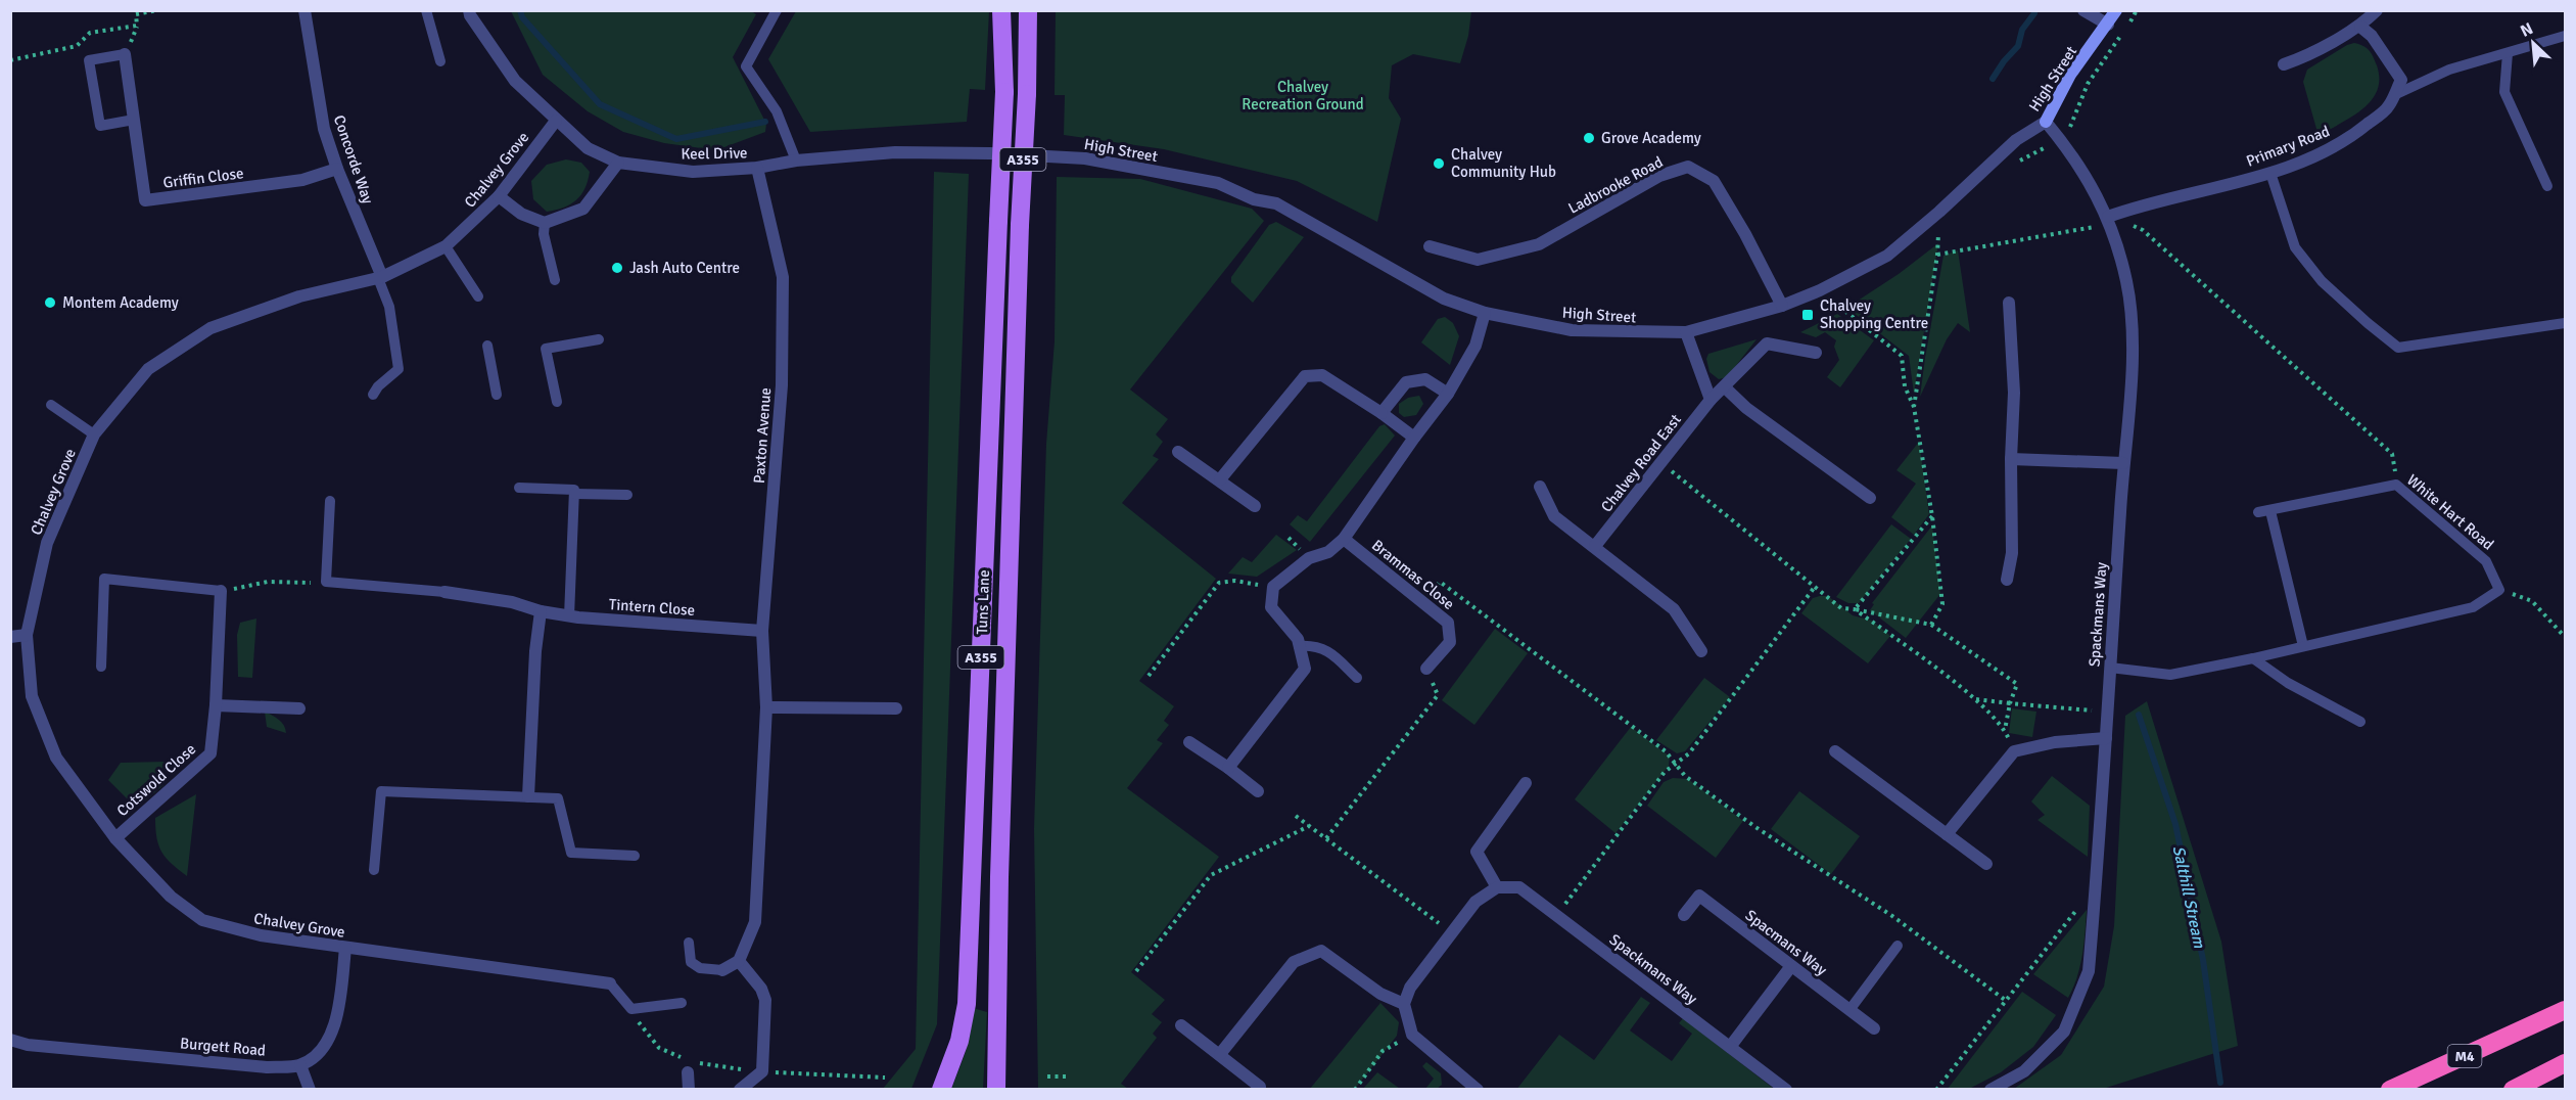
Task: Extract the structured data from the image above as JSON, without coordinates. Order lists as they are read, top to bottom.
{
  "streets": {
    "highway": ["M4"],
    "main road": ["A355", "Tuns Lane"],
    "street": [
      "High Street",
      "Primary Road",
      "Keel Drive",
      "Concorde Way",
      "Chalvey Grove",
      "Griffin Close",
      "Ladbrooke Road",
      "Paxton Avenue",
      "Chalvey Road East",
      "Brammas Close",
      "Tintern Close",
      "Spackmans Way",
      "Cotswold Close",
      "Spacmans Way",
      "Burgett Road"
    ],
    "lane": ["White Hart Road"]
  },
  "crossings": [
    ["High Street", "Keel Drive"],
    ["High Street", "Ladbrooke Road"],
    ["High Street", "Spackmans Way"],
    ["Primary Road", "Spackmans Way"],
    ["Keel Drive", "Chalvey Grove"],
    ["Keel Drive", "Paxton Avenue"],
    ["Concorde Way", "Chalvey Grove"],
    ["Concorde Way", "Griffin Close"],
    ["Chalvey Grove", "Cotswold Close"],
    ["Paxton Avenue", "Tintern Close"]
  ],
  "water": ["Salthill Stream"],
  "parks": ["Chalvey Recreation Ground"],
  "places": {
    "other": [
      "Grove Academy",
      "Chalvey Community Hub",
      "Jash Auto Centre",
      "Montem Academy"
    ],
    "transit": ["Chalvey Shopping Centre"]
  },
  "north": "top left"
}
